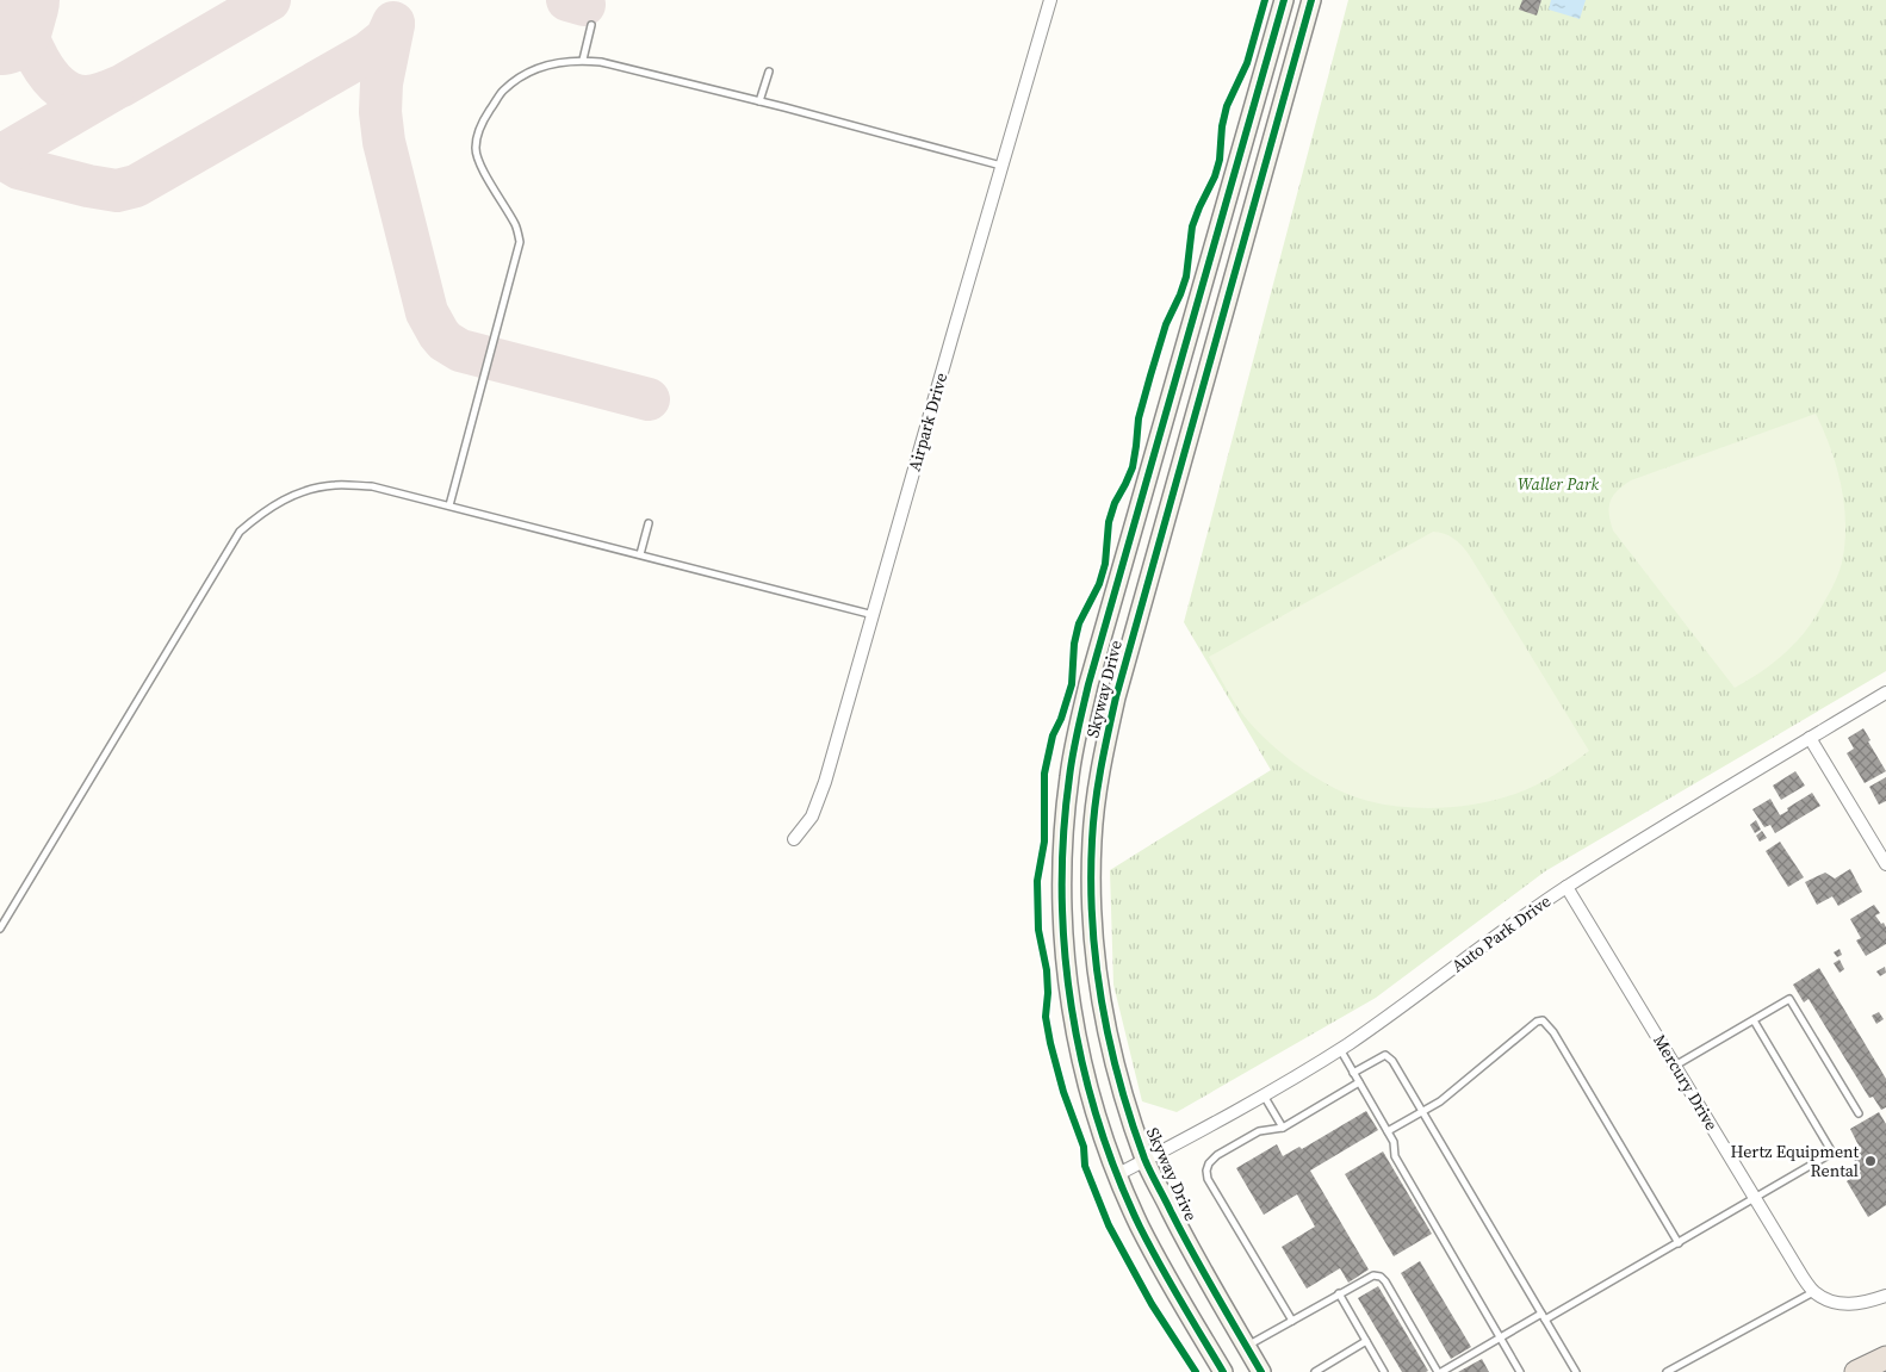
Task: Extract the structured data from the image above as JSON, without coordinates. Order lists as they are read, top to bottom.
{
  "streets": {
    "main road": ["Skyway Drive"],
    "street": ["Airpark Drive", "Auto Park Drive", "Mercury Drive"]
  },
  "crossings": [
    ["Skyway Drive", "Auto Park Drive"],
    ["Auto Park Drive", "Mercury Drive"]
  ],
  "parks": ["Waller Park"],
  "places": ["Hertz Equipment Rental"]
}
